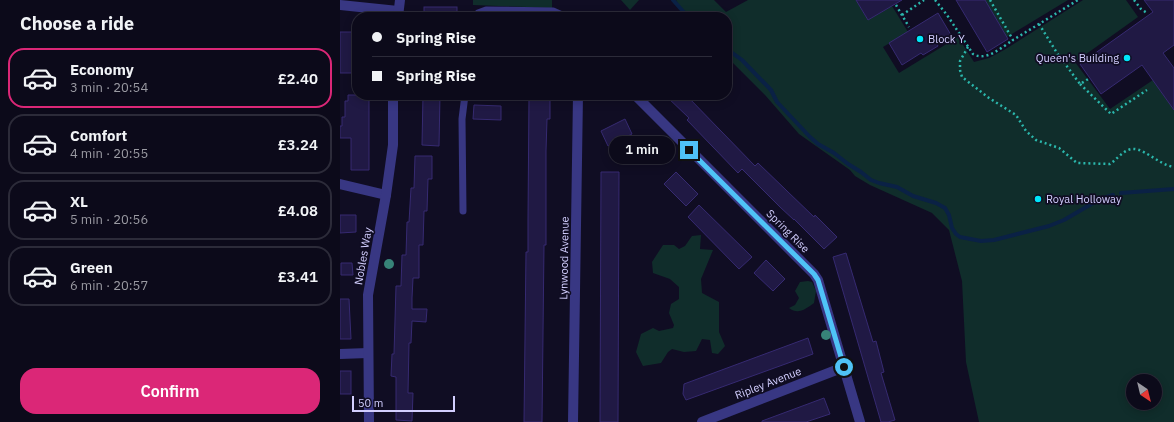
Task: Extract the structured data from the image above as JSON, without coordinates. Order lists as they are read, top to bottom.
{
  "streets": {
    "street": [
      "Spring Rise",
      "Nobles Way",
      "Lynwood Avenue",
      "Ripley Avenue"
    ]
  },
  "crossings": [
    ["Spring Rise", "Ripley Avenue"]
  ],
  "places": ["Block Y", "Queen's Building", "Royal Holloway"],
  "scale_bar": "50 m",
  "north": "bottom right",
  "page": {
    "heading": "Choose a ride",
    "banner": ["Spring Rise", "Spring Rise"],
    "list": [
      {
        "name": "Economy",
        "note": "3 min · 20:54",
        "value": "£2.40"
      },
      {
        "name": "Comfort",
        "note": "4 min · 20:55",
        "value": "£3.24"
      },
      {
        "name": "XL",
        "note": "5 min · 20:56",
        "value": "£4.08"
      },
      {
        "name": "Green",
        "note": "6 min · 20:57",
        "value": "£3.41"
      }
    ],
    "bubble": "1 min",
    "buttons": "Confirm",
    "scale": "50 m"
  }
}
